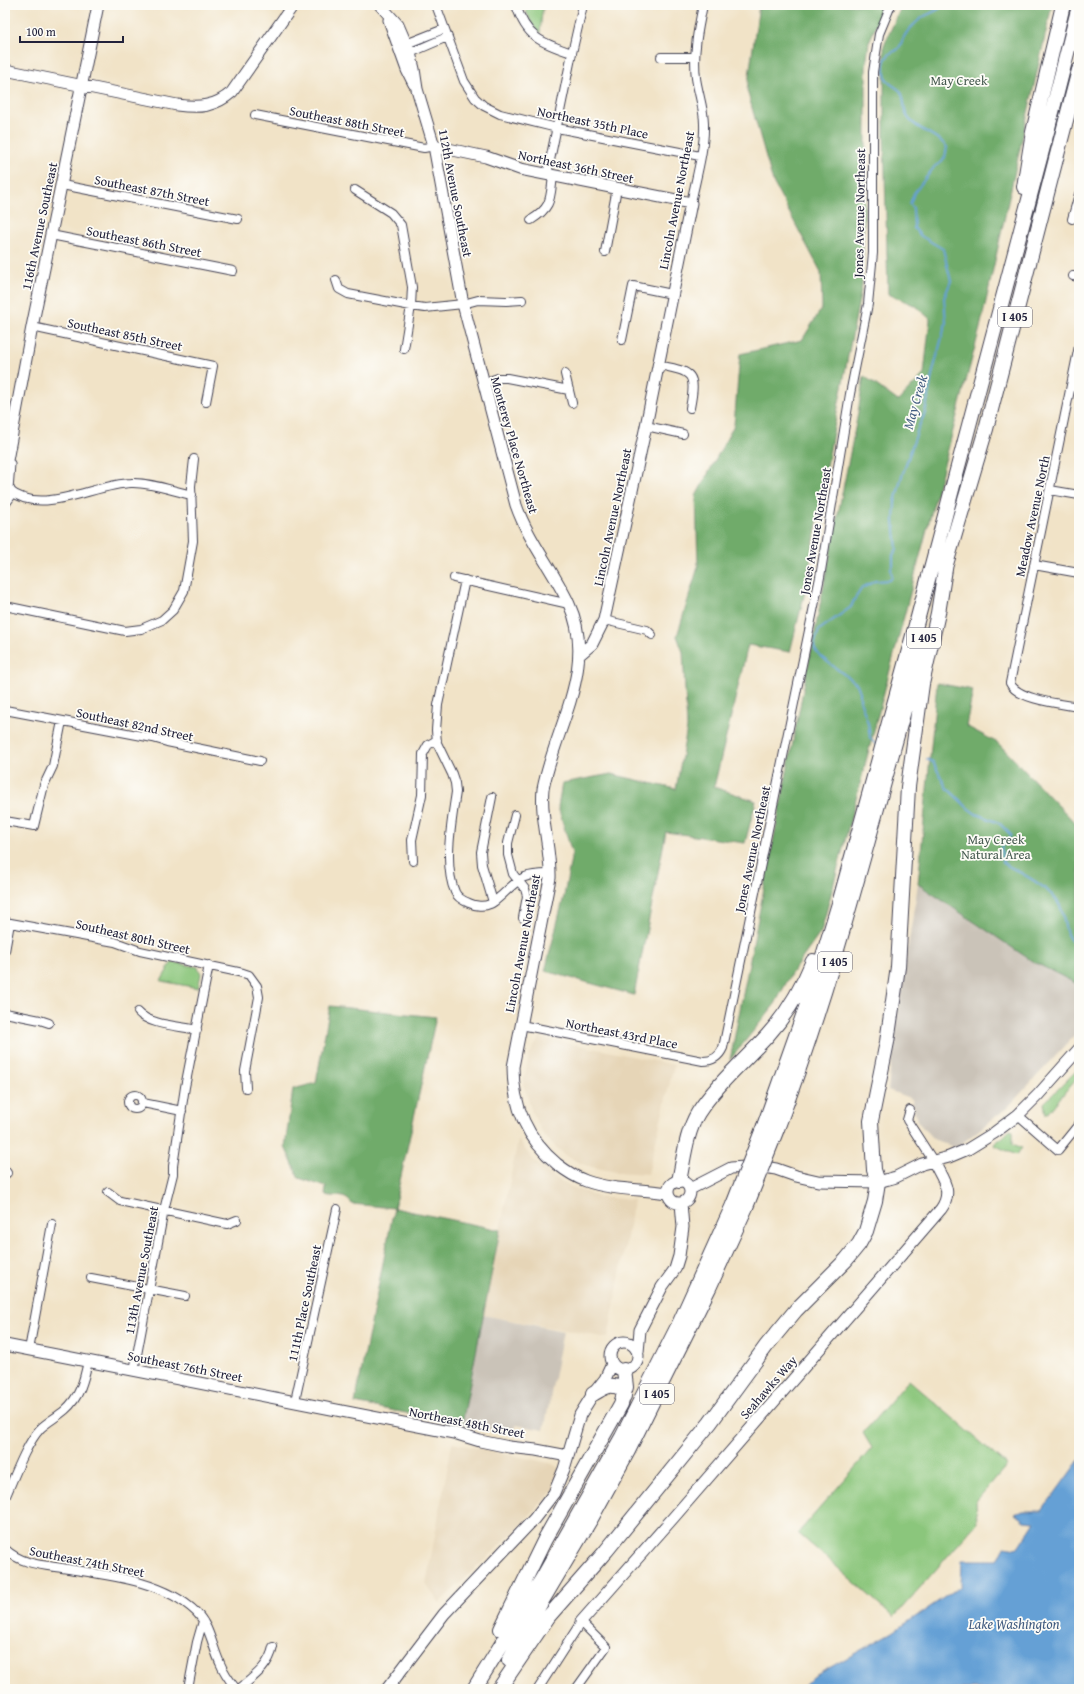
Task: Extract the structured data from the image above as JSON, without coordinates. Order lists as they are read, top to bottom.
{
  "streets": {
    "highway": ["I 405"],
    "street": [
      "Southeast 88th Street",
      "Northeast 35th Place",
      "Northeast 36th Street",
      "Southeast 87th Street",
      "112th Avenue Southeast",
      "Lincoln Avenue Northeast",
      "Jones Avenue Northeast",
      "116th Avenue Southeast",
      "Southeast 86th Street",
      "Southeast 85th Street",
      "Monterey Place Northeast",
      "Meadow Avenue North",
      "Southeast 82nd Street",
      "Southeast 80th Street",
      "Northeast 43rd Place",
      "113th Avenue Southeast",
      "111th Place Southeast",
      "Southeast 76th Street",
      "Seahawks Way",
      "Northeast 48th Street",
      "Southeast 74th Street"
    ]
  },
  "crossings": [
    ["Southeast 88th Street", "Northeast 36th Street"],
    ["Southeast 88th Street", "112th Avenue Southeast"],
    ["Northeast 35th Place", "Lincoln Avenue Northeast"],
    ["Northeast 36th Street", "112th Avenue Southeast"],
    ["Northeast 36th Street", "Lincoln Avenue Northeast"],
    ["Southeast 87th Street", "116th Avenue Southeast"],
    ["112th Avenue Southeast", "Monterey Place Northeast"],
    ["Lincoln Avenue Northeast", "Monterey Place Northeast"],
    ["Lincoln Avenue Northeast", "Northeast 43rd Place"],
    ["Jones Avenue Northeast", "Northeast 43rd Place"],
    ["116th Avenue Southeast", "Southeast 86th Street"],
    ["116th Avenue Southeast", "Southeast 85th Street"],
    ["113th Avenue Southeast", "Southeast 76th Street"],
    ["111th Place Southeast", "Southeast 76th Street"],
    ["Southeast 76th Street", "Northeast 48th Street"]
  ],
  "water": ["May Creek", "Lake Washington"],
  "parks": ["May Creek", "May Creek Natural Area"],
  "scale_bar": "100 m"
}
